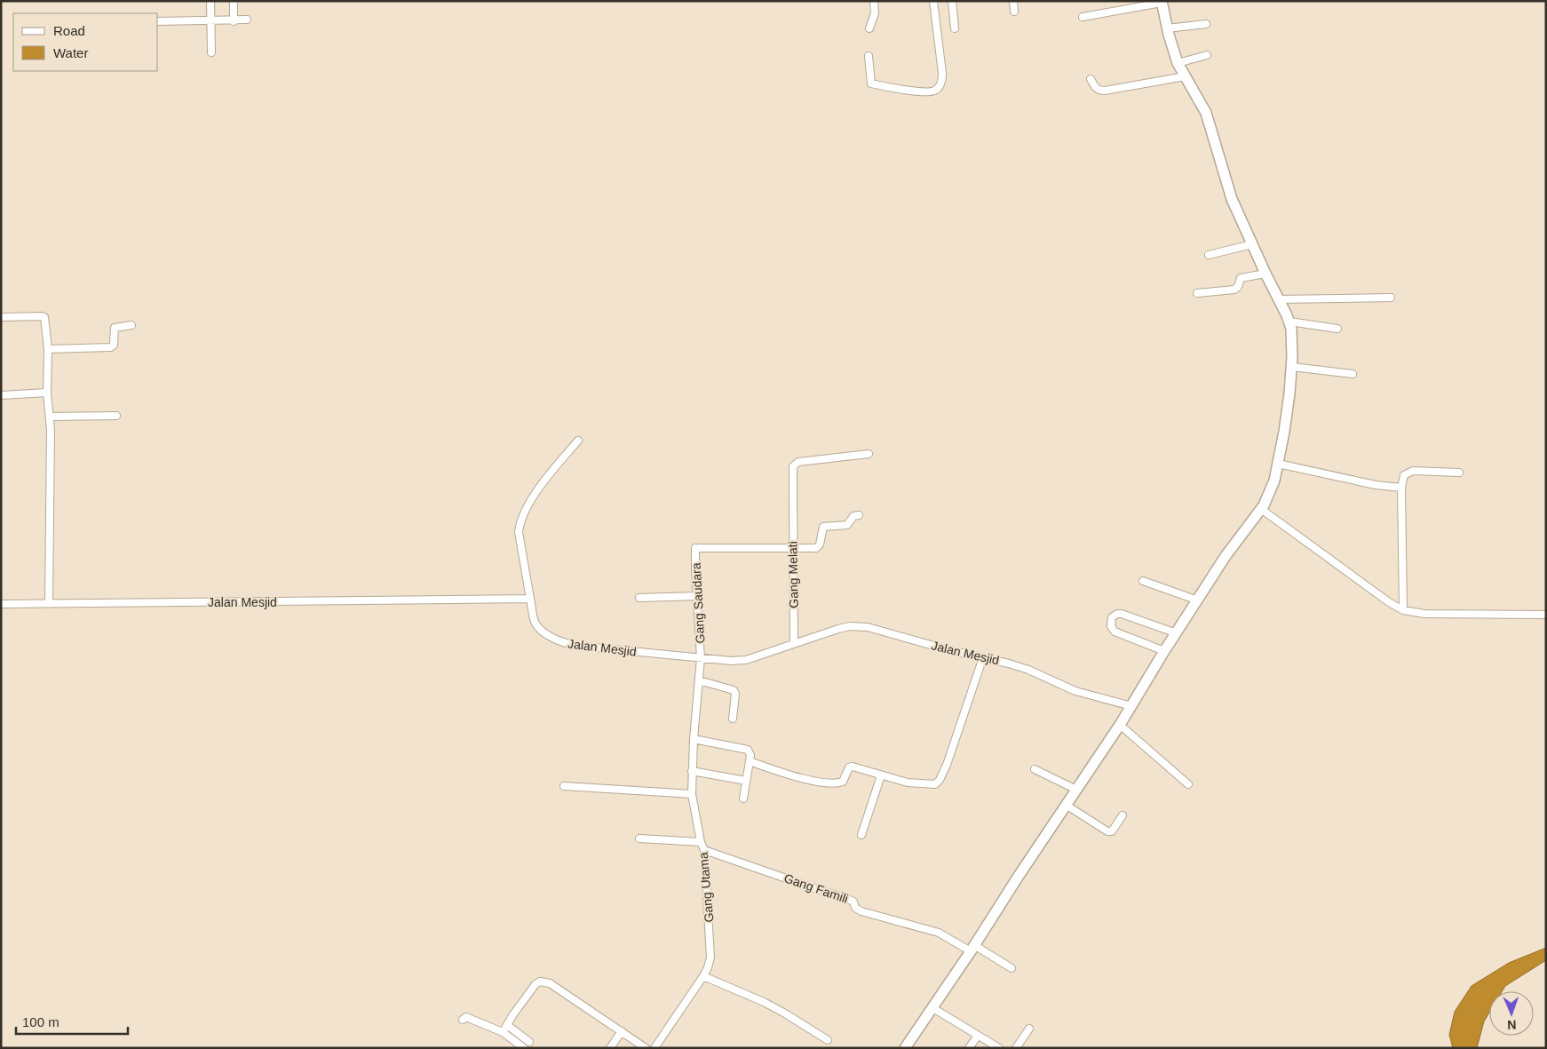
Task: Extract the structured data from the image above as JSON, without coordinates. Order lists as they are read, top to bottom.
{
  "streets": {
    "street": [
      "Gang Melati",
      "Jalan Mesjid",
      "Gang Saudara",
      "Gang Utama",
      "Gang Famili"
    ]
  },
  "crossings": [
    ["Gang Melati", "Jalan Mesjid"],
    ["Gang Melati", "Gang Saudara"],
    ["Jalan Mesjid", "Gang Saudara"],
    ["Jalan Mesjid", "Gang Utama"],
    ["Gang Saudara", "Gang Utama"],
    ["Gang Utama", "Gang Famili"]
  ],
  "legend": ["Road", "Water"],
  "scale_bar": "100 m",
  "north": "bottom"
}
